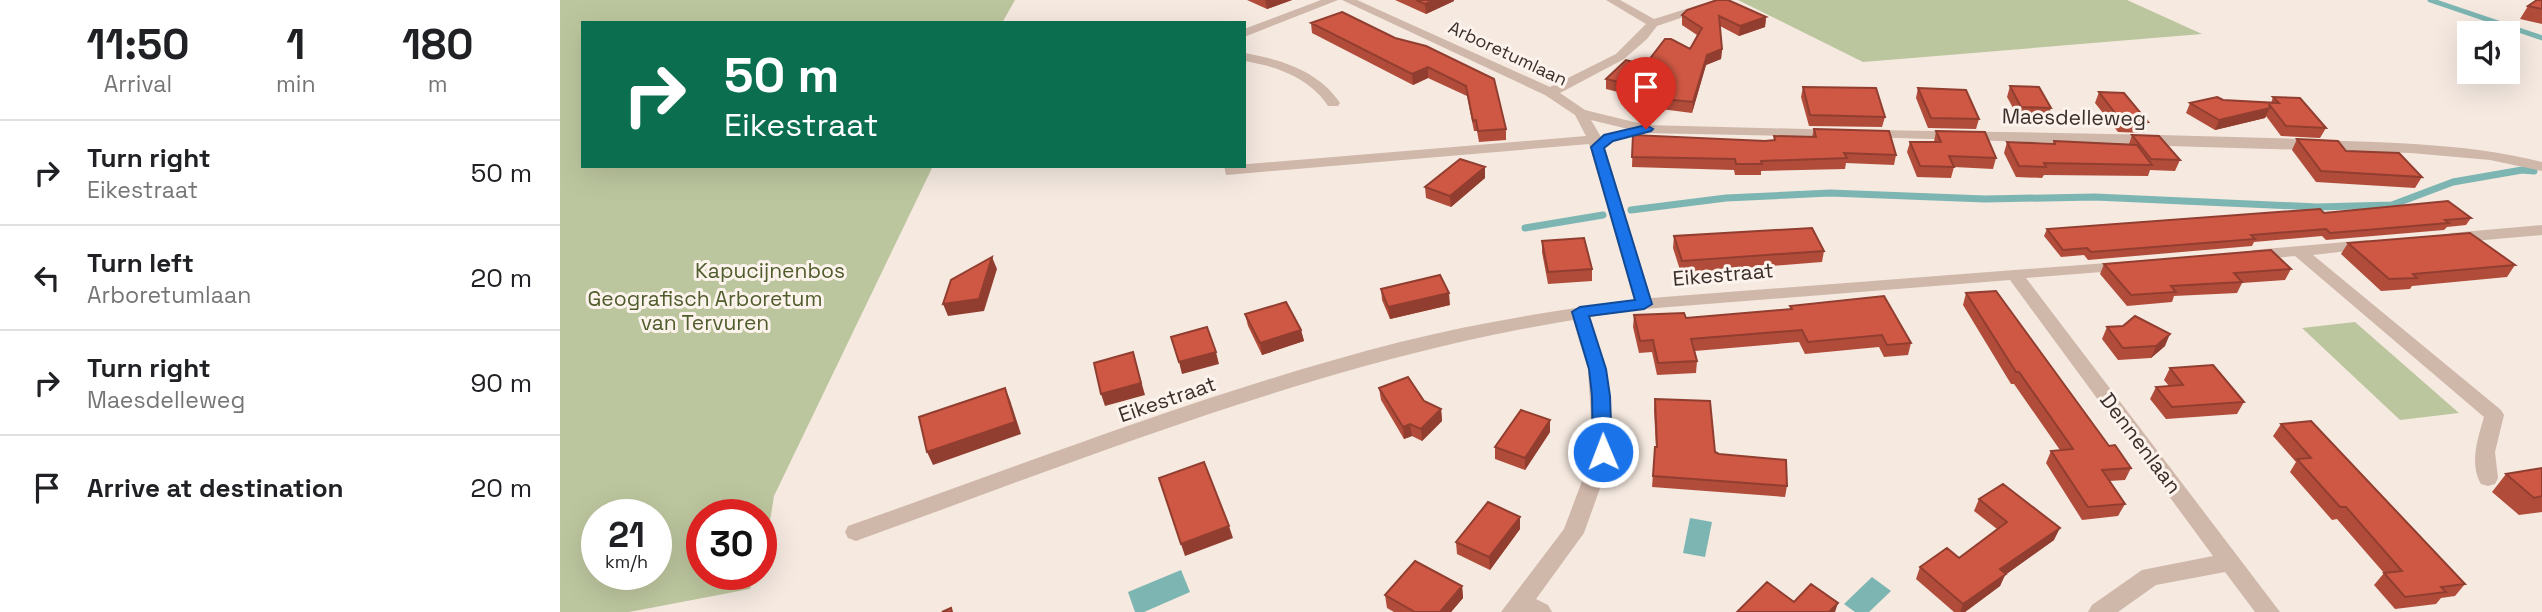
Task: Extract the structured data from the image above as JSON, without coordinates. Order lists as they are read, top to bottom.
{
  "streets": {
    "street": [
      "Arboretumlaan",
      "Maesdelleweg",
      "Eikestraat",
      "Dennenlaan"
    ]
  },
  "crossings": [
    ["Arboretumlaan", "Maesdelleweg"],
    ["Arboretumlaan", "Eikestraat"],
    ["Eikestraat", "Dennenlaan"]
  ],
  "parks": ["Kapucijnenbos", "Geografisch Arboretum van Tervuren"],
  "page": {
    "eta": [
      "11:50",
      "Arrival",
      "1",
      "min",
      "180",
      "m"
    ],
    "turn": ["50 m", "Eikestraat"],
    "list": [
      {
        "name": "Turn right",
        "note": "Eikestraat",
        "value": "50 m"
      },
      {
        "name": "Turn left",
        "note": "Arboretumlaan",
        "value": "20 m"
      },
      {
        "name": "Turn right",
        "note": "Maesdelleweg",
        "value": "90 m"
      },
      {
        "name": "Arrive at destination",
        "value": "20 m"
      }
    ],
    "speed": "21 km/h",
    "limit": "30"
  }
}
